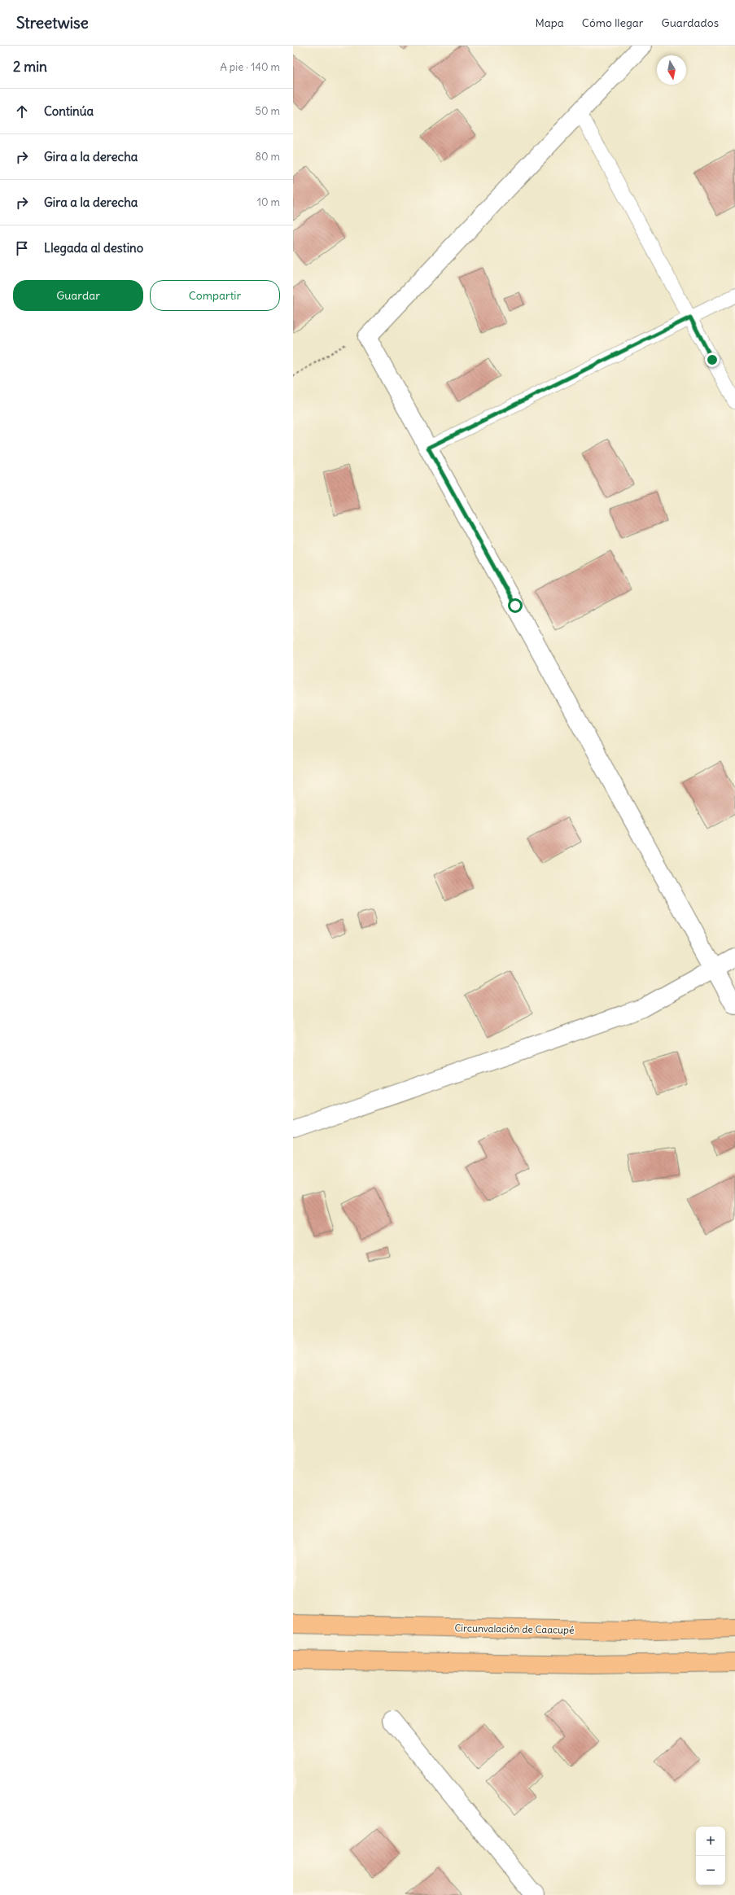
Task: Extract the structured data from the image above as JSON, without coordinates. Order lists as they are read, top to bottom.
{
  "streets": {
    "highway": ["Circunvalación de Caacupé"]
  },
  "north": "bottom",
  "page": {
    "header": "Streetwise",
    "nav": ["Mapa", "Cómo llegar", "Guardados"],
    "heading": ["2 min", "A pie · 140 m"],
    "list": [
      ["Continúa", "50 m"],
      ["Gira a la derecha", "80 m"],
      ["Gira a la derecha", "10 m"],
      "Llegada al destino"
    ],
    "buttons": ["Guardar", "Compartir"],
    "map_buttons": ["+", "−"]
  }
}
